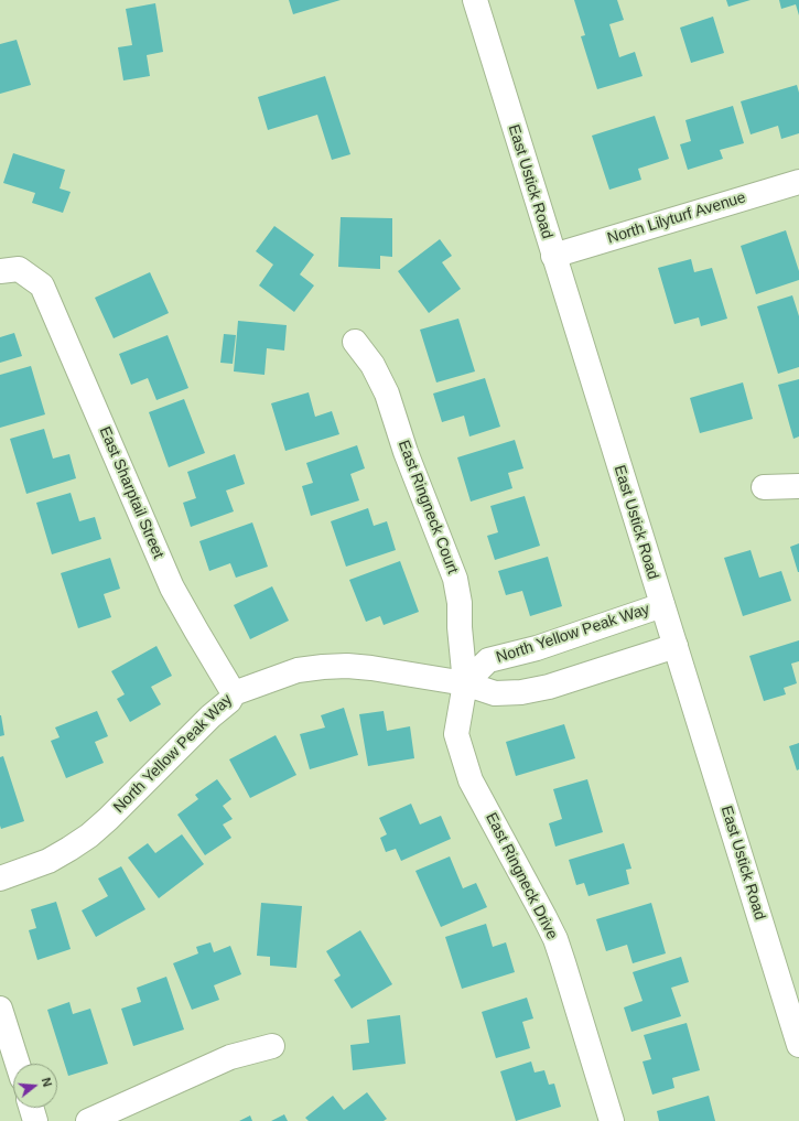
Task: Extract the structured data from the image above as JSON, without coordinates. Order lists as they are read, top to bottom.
{
  "streets": {
    "street": [
      "East Ustick Road",
      "North Lilyturf Avenue",
      "East Sharptail Street",
      "East Ringneck Court",
      "North Yellow Peak Way",
      "East Ringneck Drive"
    ]
  },
  "crossings": [
    ["East Ustick Road", "North Lilyturf Avenue"],
    ["East Ustick Road", "North Yellow Peak Way"],
    ["East Sharptail Street", "North Yellow Peak Way"],
    ["East Ringneck Court", "North Yellow Peak Way"],
    ["East Ringneck Court", "East Ringneck Drive"],
    ["North Yellow Peak Way", "East Ringneck Drive"]
  ],
  "north": "right"
}
